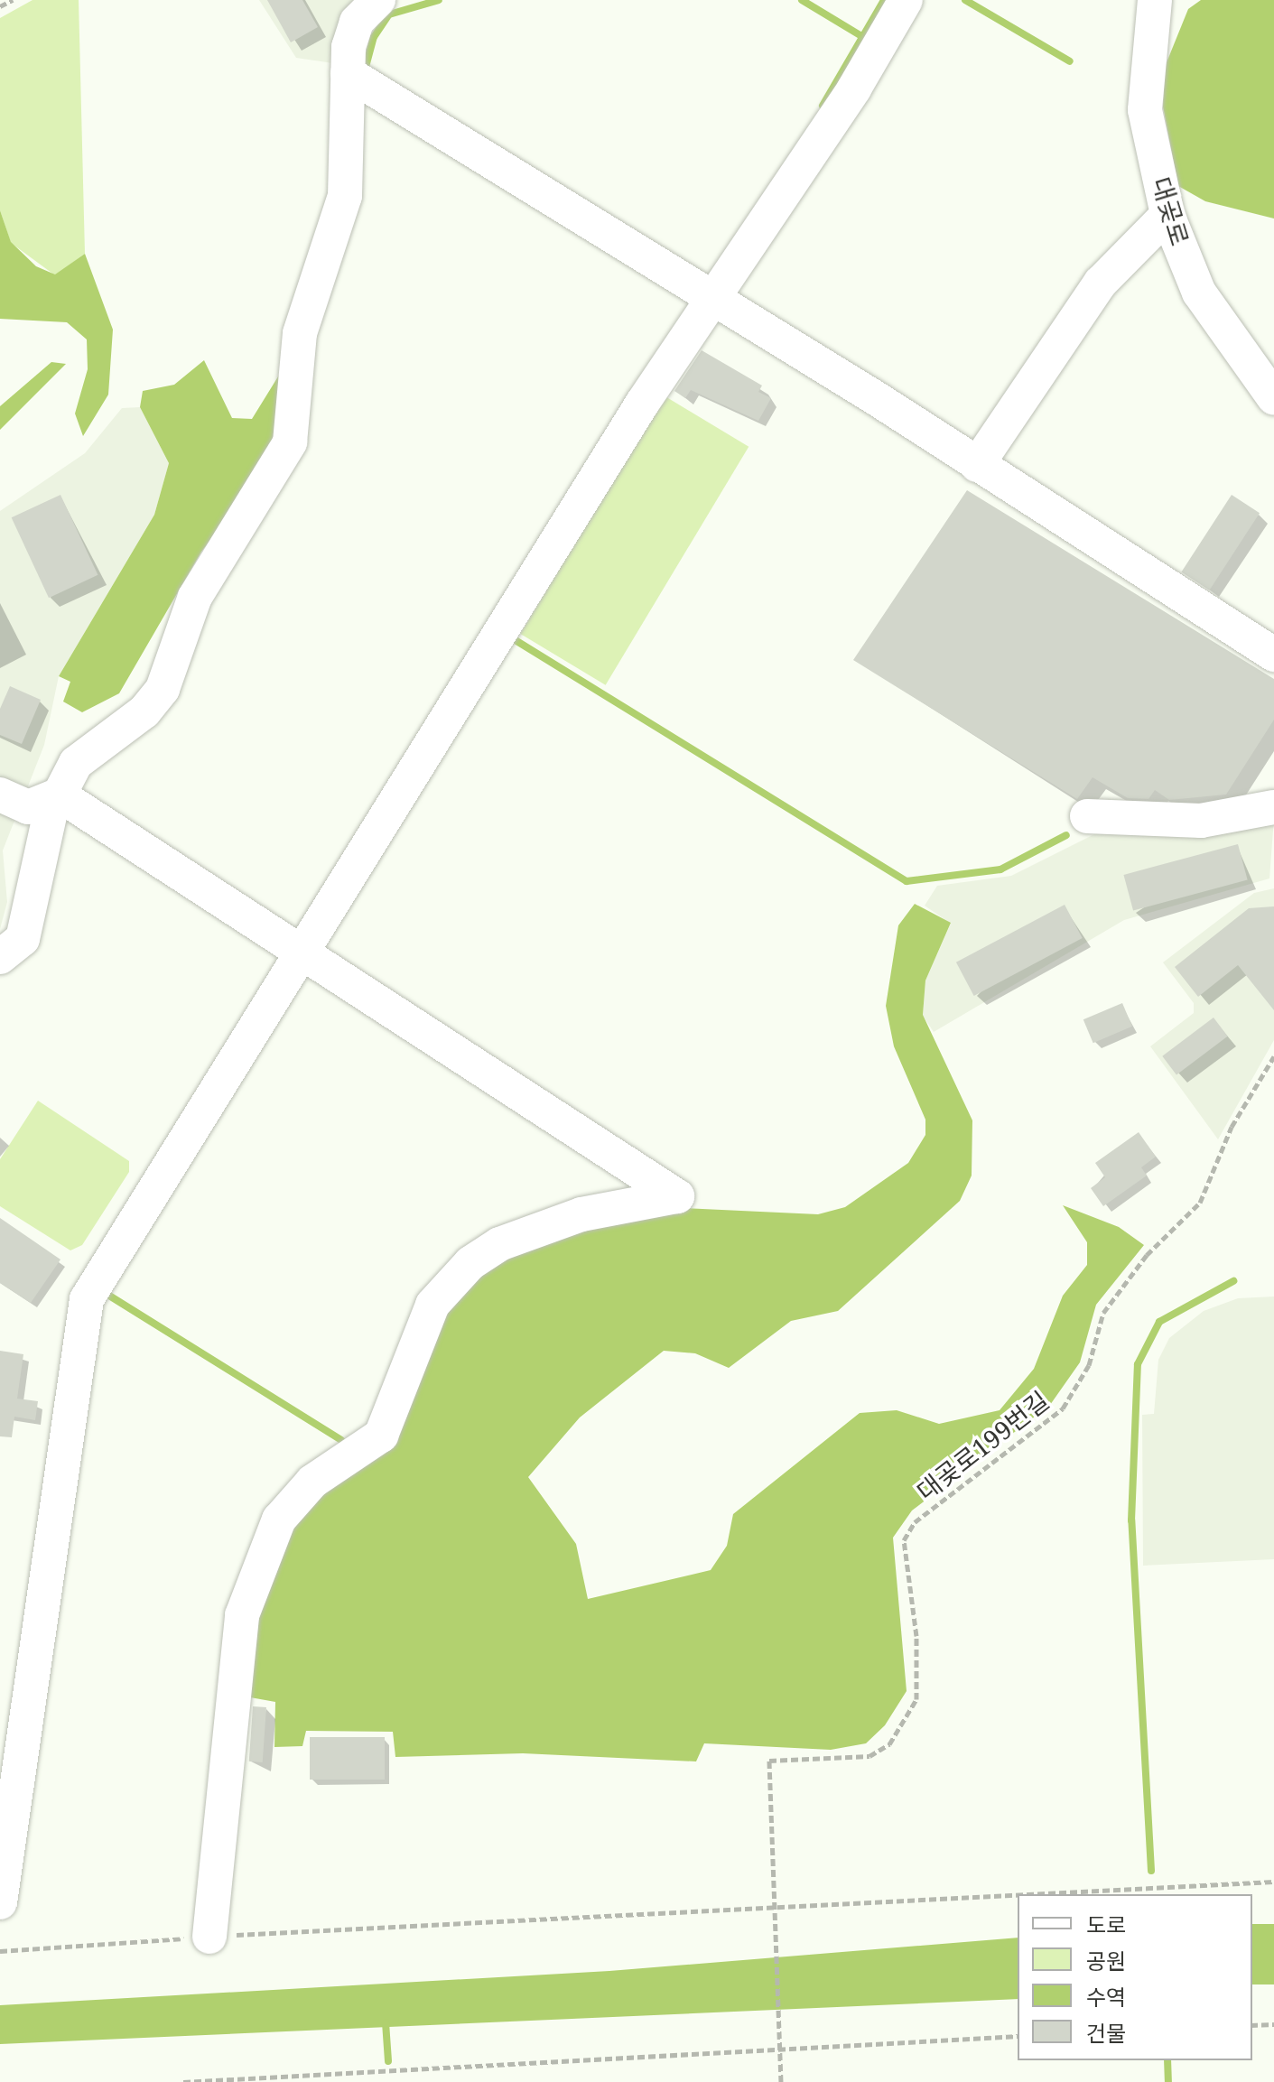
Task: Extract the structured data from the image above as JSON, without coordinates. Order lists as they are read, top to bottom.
{
  "streets": {
    "street": ["대곶로"],
    "path": ["대곶로199번길"]
  },
  "legend": [
    "도로",
    "공원",
    "수역",
    "건물"
  ]
}
